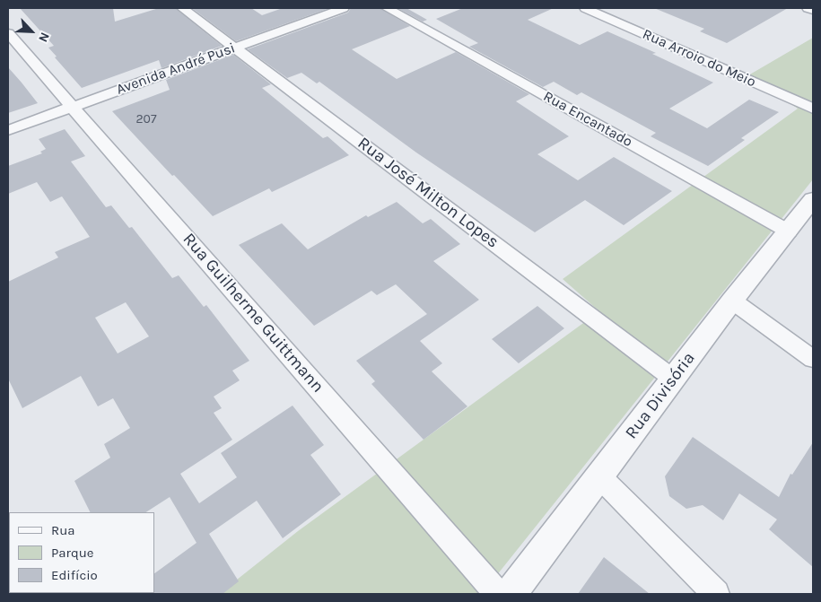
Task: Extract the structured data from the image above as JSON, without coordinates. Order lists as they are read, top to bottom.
{
  "streets": {
    "street": [
      "Rua Arroio do Meio",
      "Avenida André Pusi",
      "Rua Encantado",
      "Rua José Milton Lopes",
      "Rua Guilherme Guittmann",
      "Rua Divisória"
    ]
  },
  "crossings": [
    ["Avenida André Pusi", "Rua José Milton Lopes"],
    ["Avenida André Pusi", "Rua Guilherme Guittmann"],
    ["Rua Encantado", "Rua Divisória"],
    ["Rua José Milton Lopes", "Rua Divisória"]
  ],
  "house_numbers": ["207"],
  "legend": ["Rua", "Parque", "Edifício"],
  "north": "bottom right"
}
